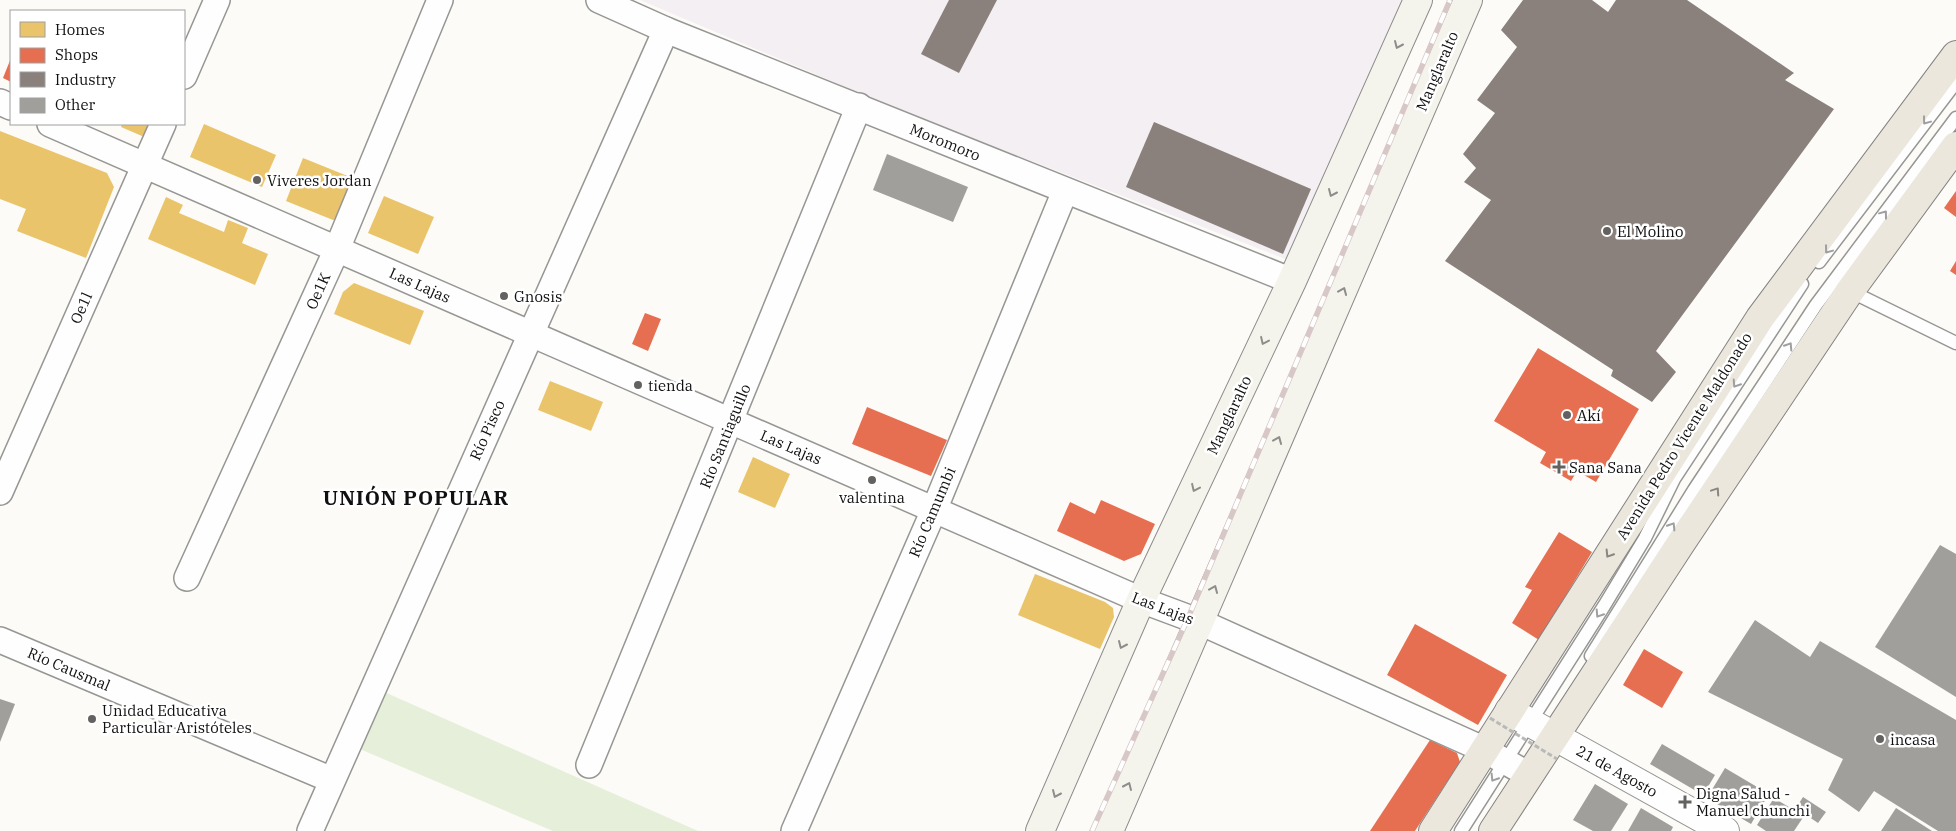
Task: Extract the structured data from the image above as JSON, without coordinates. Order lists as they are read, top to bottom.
{
  "streets": {
    "main road": ["Manglaralto", "Avenida Pedro Vicente Maldonado"],
    "street": [
      "Moromoro",
      "Las Lajas",
      "Oe1K",
      "Oe1l",
      "Río Pisco",
      "Río Santiaguillo",
      "Río Camumbi",
      "Río Causmal",
      "21 de Agosto"
    ]
  },
  "crossings": [
    ["Manglaralto", "Moromoro"],
    ["Manglaralto", "Las Lajas"],
    ["Moromoro", "Río Pisco"],
    ["Moromoro", "Río Santiaguillo"],
    ["Moromoro", "Río Camumbi"],
    ["Las Lajas", "Oe1K"],
    ["Las Lajas", "Oe1l"],
    ["Las Lajas", "Río Pisco"],
    ["Las Lajas", "Río Santiaguillo"],
    ["Las Lajas", "Avenida Pedro Vicente Maldonado"],
    ["Las Lajas", "Río Camumbi"],
    ["Río Pisco", "Río Causmal"],
    ["Avenida Pedro Vicente Maldonado", "21 de Agosto"]
  ],
  "districts": ["UNIÓN POPULAR"],
  "places": {
    "other": [
      "Viveres Jordan",
      "El Molino",
      "Gnosis",
      "tienda",
      "Akí",
      "valentina",
      "Unidad Educativa Particular Aristóteles",
      "incasa"
    ],
    "health": ["Sana Sana", "Digna Salud - Manuel chunchi"]
  },
  "legend": [
    "Homes",
    "Shops",
    "Industry",
    "Other"
  ]
}
